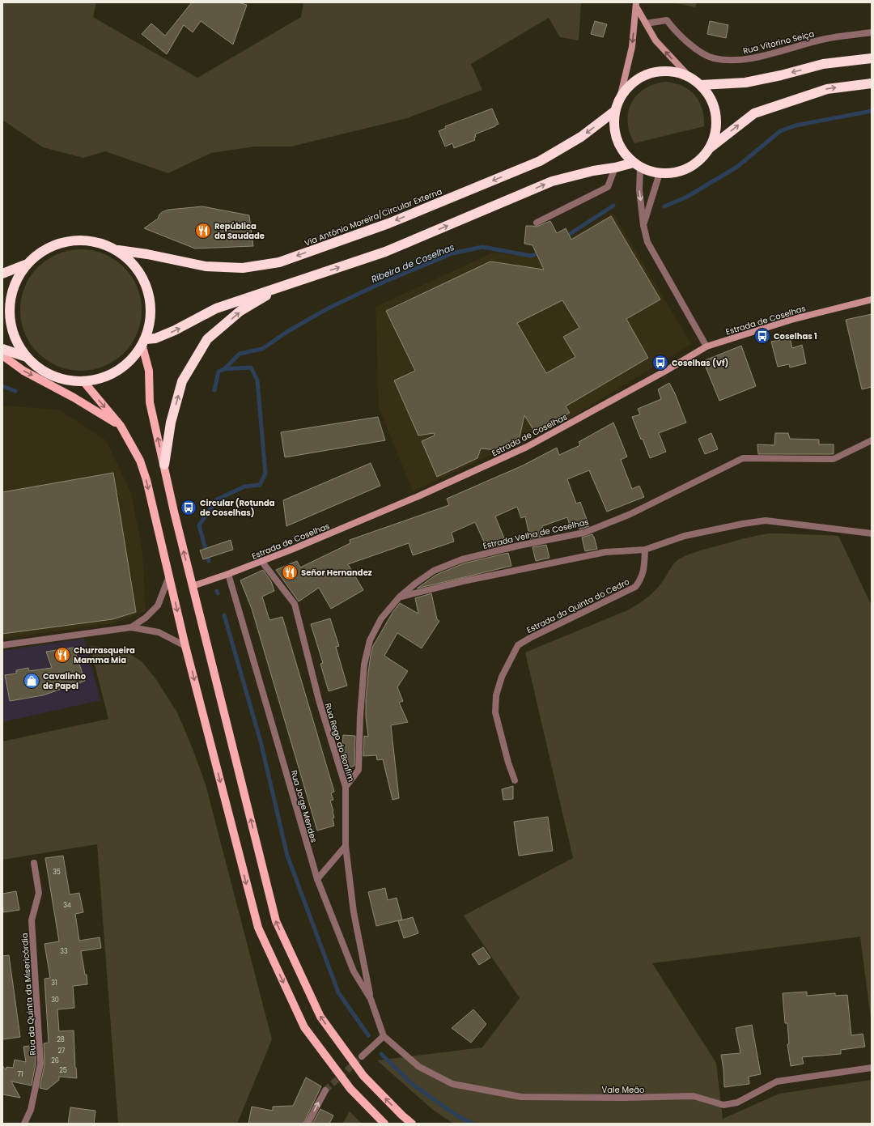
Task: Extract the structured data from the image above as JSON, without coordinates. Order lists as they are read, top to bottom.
{
  "streets": {
    "highway": ["Via António Moreira/Circular Externa"],
    "street": [
      "Rua Vitorino Seiça",
      "Estrada de Coselhas",
      "Estrada Velha de Coselhas",
      "Estrada da Quinta do Cedro",
      "Rua Rego do Bonfim",
      "Rua Jorge Mendes",
      "Rua da Quinta da Misericórdia",
      "Vale Meão"
    ]
  },
  "crossings": [
    ["Estrada de Coselhas", "Rua Rego do Bonfim"],
    ["Estrada de Coselhas", "Rua Jorge Mendes"],
    ["Estrada Velha de Coselhas", "Rua Rego do Bonfim"],
    ["Rua Rego do Bonfim", "Rua Jorge Mendes"],
    ["Rua Jorge Mendes", "Vale Meão"]
  ],
  "water": ["Ribeira de Coselhas"],
  "places": {
    "restaurant": ["República da Saudade", "Señor Hernandez", "Churrasqueira Mamma Mia"],
    "bus stop": ["Coselhas 1", "Coselhas (Vf)", "Circular (Rotunda de Coselhas)"],
    "shop": ["Cavalinho de Papel"]
  },
  "house_numbers": [
    "35",
    "34",
    "33",
    "31",
    "30",
    "28",
    "27",
    "26",
    "25",
    "71"
  ]
}
